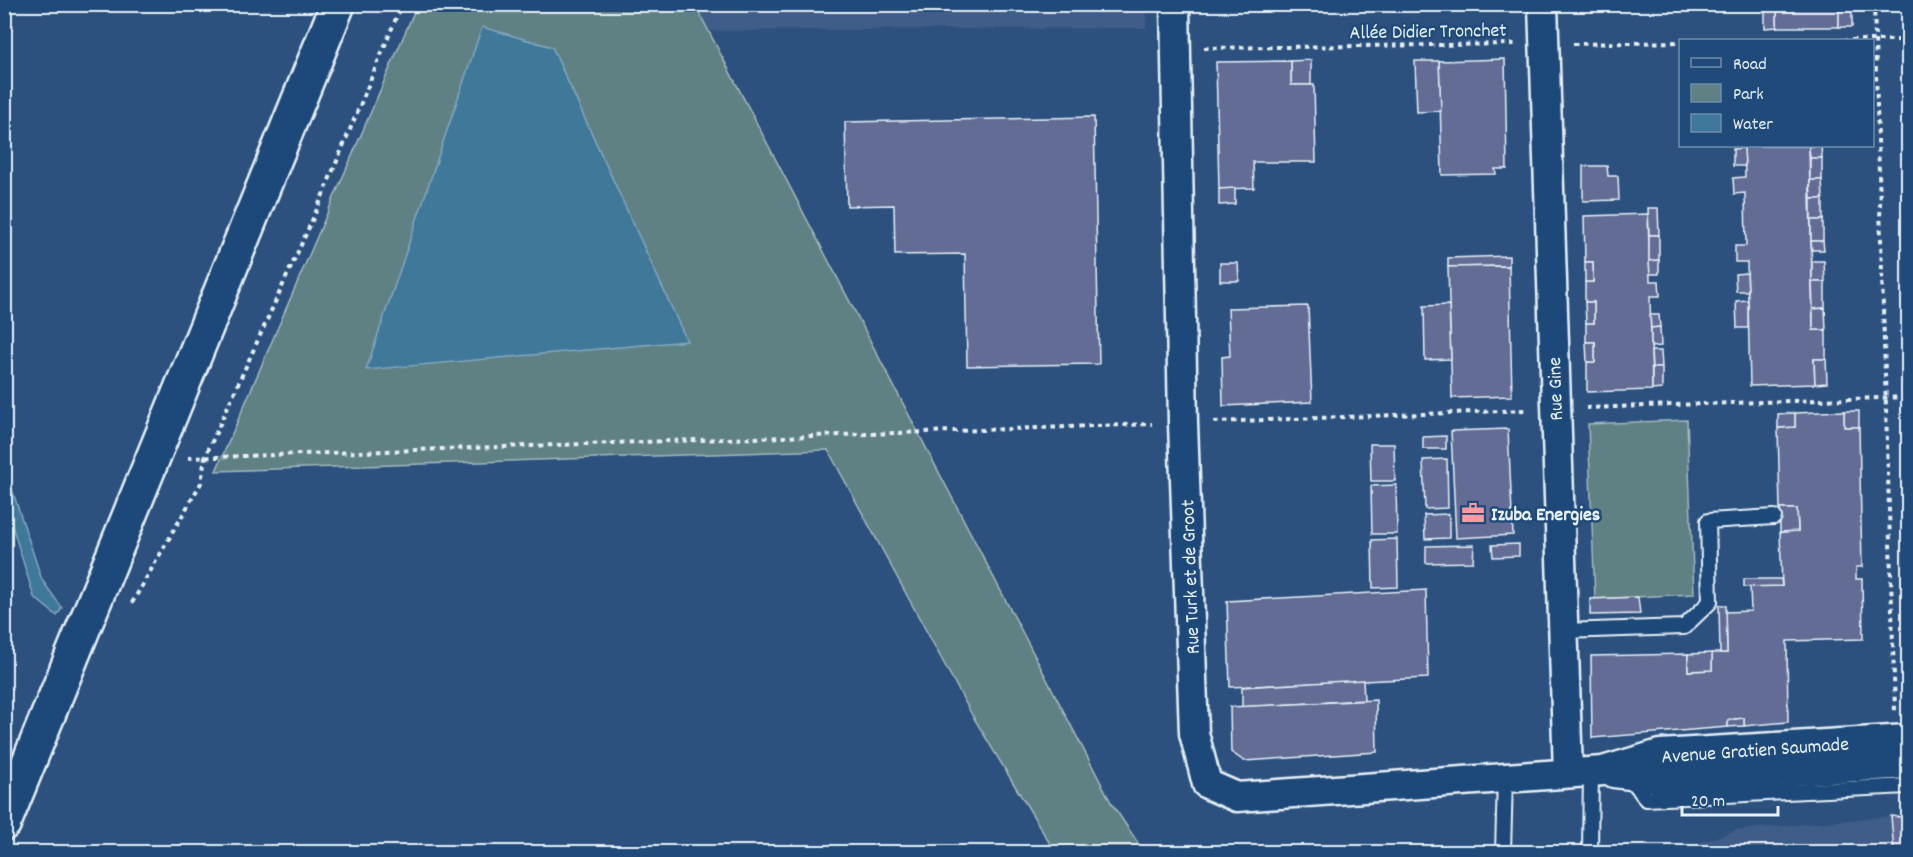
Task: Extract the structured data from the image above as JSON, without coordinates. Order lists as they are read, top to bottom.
{
  "streets": {
    "street": ["Rue Gine", "Rue Turk et de Groot", "Avenue Gratien Saumade"],
    "path": ["Allée Didier Tronchet"]
  },
  "crossings": [
    ["Allée Didier Tronchet", "Rue Gine"],
    ["Allée Didier Tronchet", "Rue Turk et de Groot"],
    ["Rue Gine", "Rue Turk et de Groot"],
    ["Rue Gine", "Avenue Gratien Saumade"],
    ["Rue Turk et de Groot", "Avenue Gratien Saumade"]
  ],
  "places": {
    "office": ["Izuba Energies"]
  },
  "legend": ["Road", "Park", "Water"],
  "scale_bar": "20 m"
}
